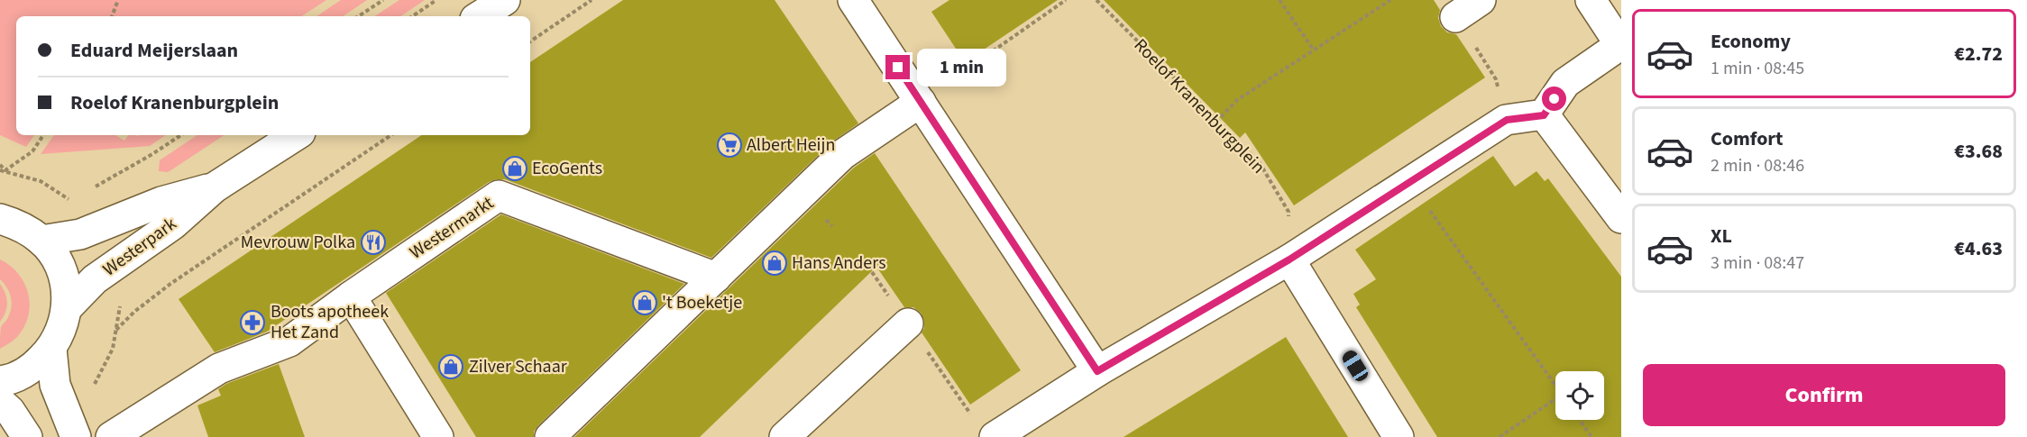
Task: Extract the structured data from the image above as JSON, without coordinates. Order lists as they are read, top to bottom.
{
  "streets": {
    "street": ["Westermarkt", "Westerpark"],
    "path": ["Roelof Kranenburgplein"]
  },
  "places": {
    "supermarket": ["Albert Heijn"],
    "shop": [
      "EcoGents",
      "Hans Anders",
      "'t Boeketje",
      "Zilver Schaar"
    ],
    "restaurant": ["Mevrouw Polka"],
    "pharmacy": ["Boots apotheek Het Zand"]
  },
  "page": {
    "list": [
      {
        "name": "Economy",
        "note": "1 min · 08:45",
        "value": "€2.72"
      },
      {
        "name": "Comfort",
        "note": "2 min · 08:46",
        "value": "€3.68"
      },
      {
        "name": "XL",
        "note": "3 min · 08:47",
        "value": "€4.63"
      }
    ],
    "banner": ["Eduard Meijerslaan", "Roelof Kranenburgplein"],
    "bubble": "1 min",
    "buttons": "Confirm"
  }
}
